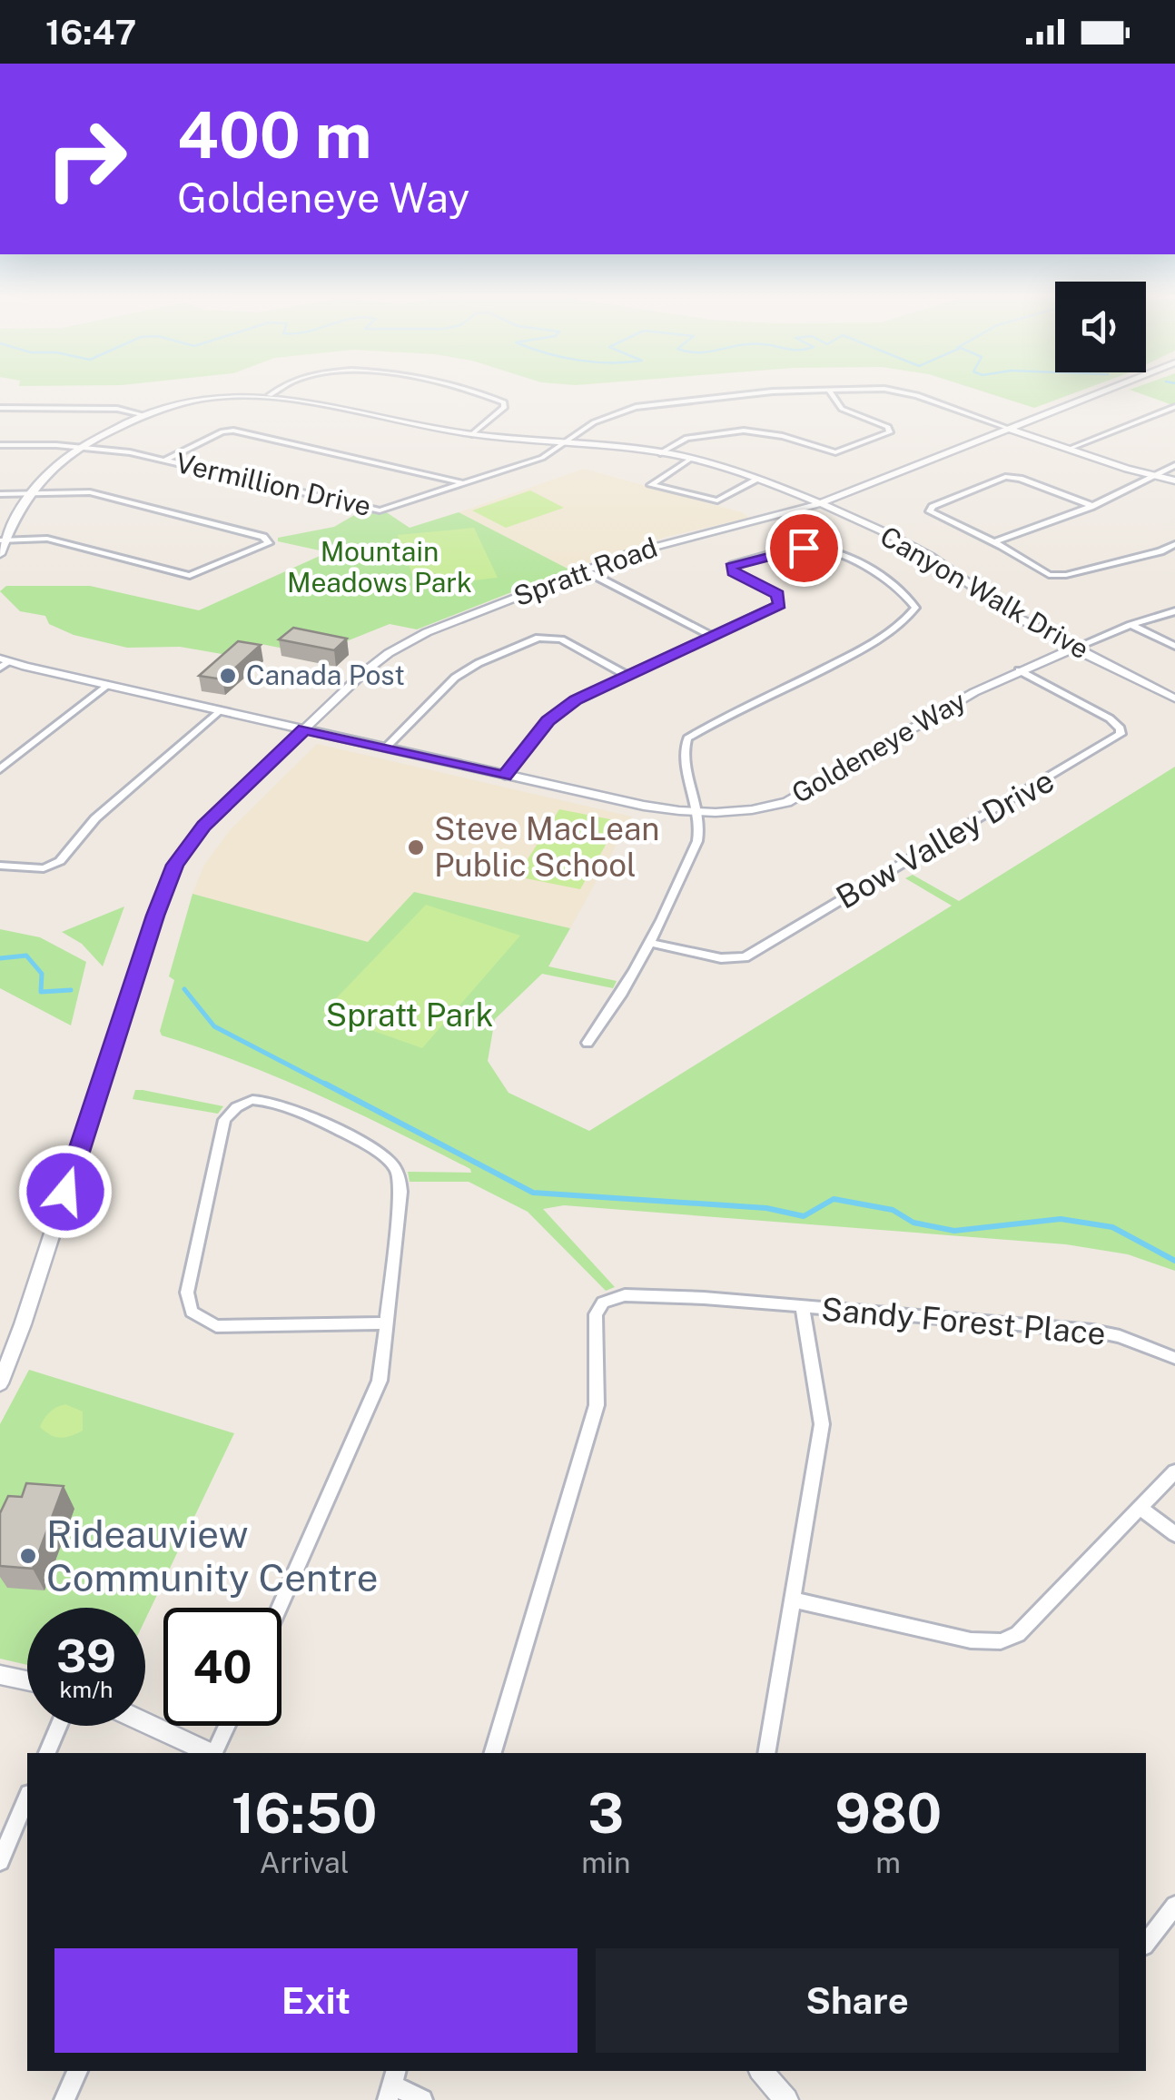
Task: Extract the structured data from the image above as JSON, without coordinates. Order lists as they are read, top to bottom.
{
  "streets": {
    "street": [
      "Vermillion Drive",
      "Spratt Road",
      "Canyon Walk Drive",
      "Goldeneye Way",
      "Bow Valley Drive",
      "Sandy Forest Place"
    ]
  },
  "crossings": [
    ["Vermillion Drive", "Spratt Road"],
    ["Vermillion Drive", "Canyon Walk Drive"],
    ["Spratt Road", "Canyon Walk Drive"],
    ["Spratt Road", "Goldeneye Way"],
    ["Canyon Walk Drive", "Goldeneye Way"],
    ["Goldeneye Way", "Bow Valley Drive"]
  ],
  "parks": ["Mountain Meadows Park", "Spratt Park"],
  "places": ["Canada Post", "Steve MacLean Public School", "Rideauview Community Centre"],
  "page": {
    "status": "16:47",
    "turn": ["400 m", "Goldeneye Way"],
    "speed": "39 km/h",
    "limit": "40",
    "eta": [
      "16:50",
      "Arrival",
      "3",
      "min",
      "980",
      "m"
    ],
    "buttons": ["Exit", "Share"]
  }
}
